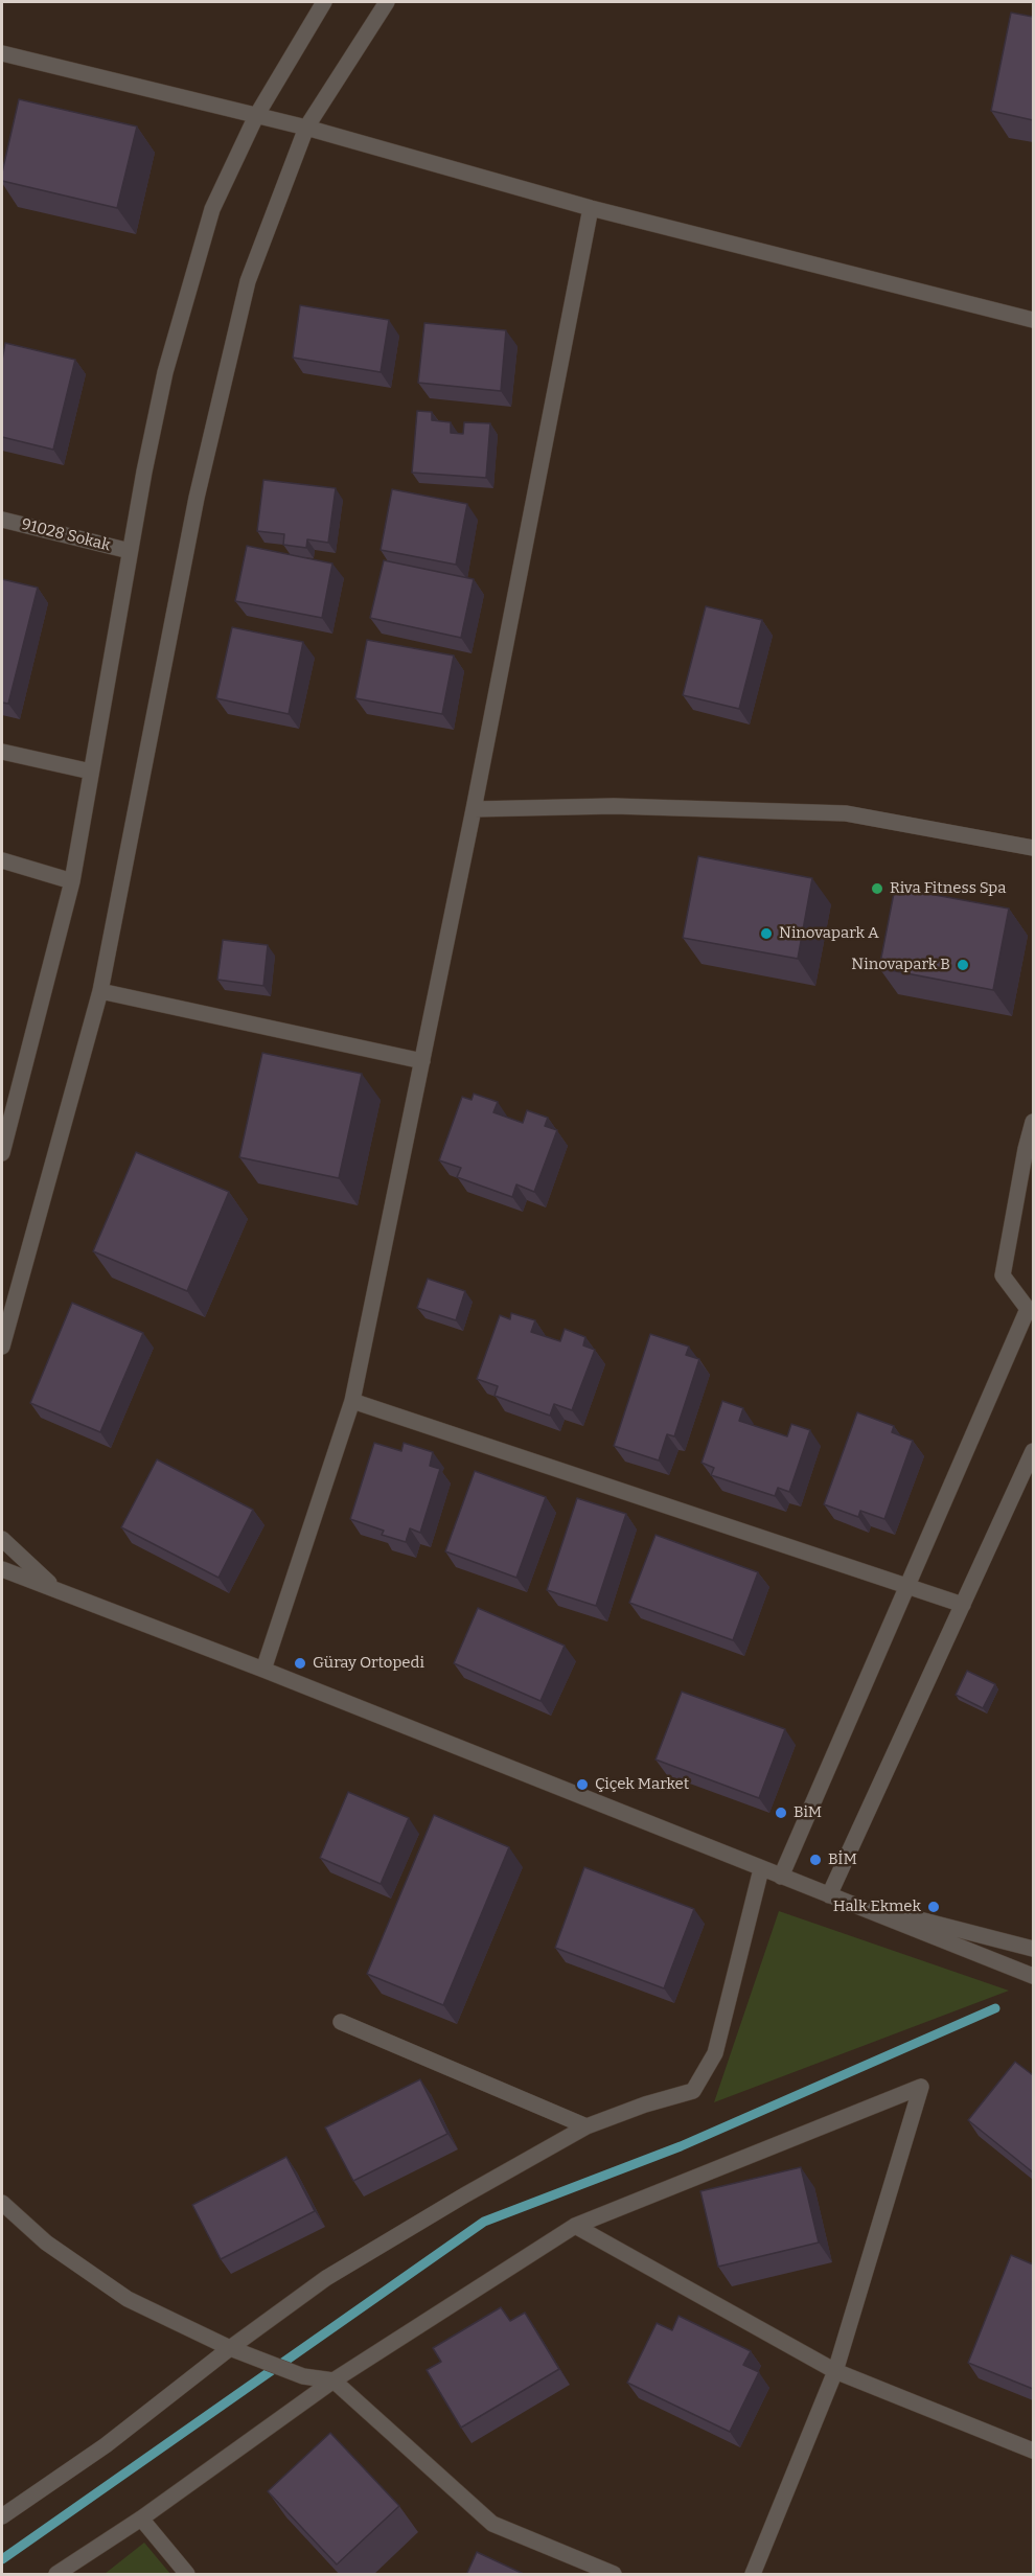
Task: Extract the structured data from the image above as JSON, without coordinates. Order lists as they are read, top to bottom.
{
  "streets": {
    "street": ["91028 Sokak"]
  },
  "places": [
    "Riva Fitness Spa",
    "Ninovapark A",
    "Ninovapark B",
    "Güray Ortopedi",
    "Çiçek Market",
    "BiM",
    "BİM",
    "Halk Ekmek"
  ]
}
